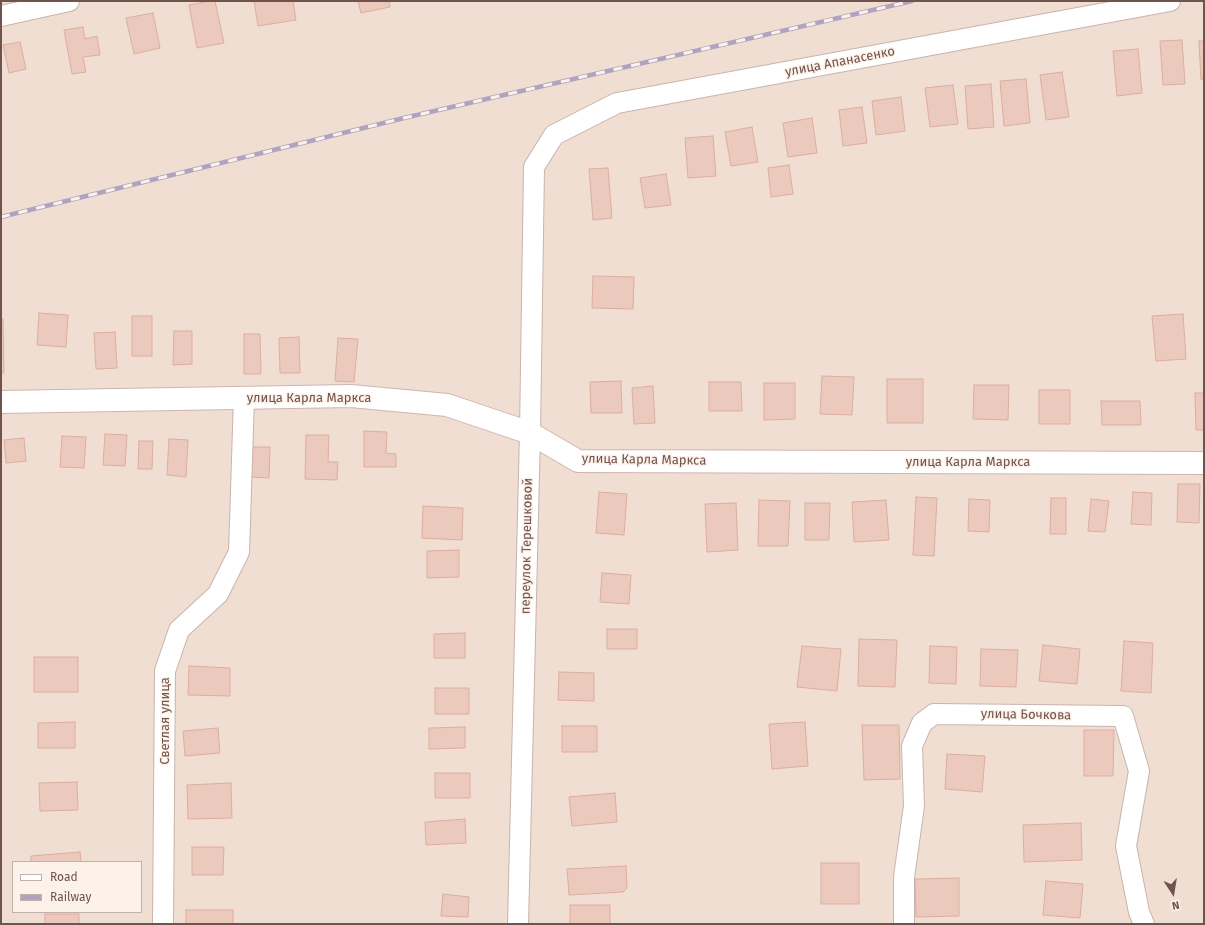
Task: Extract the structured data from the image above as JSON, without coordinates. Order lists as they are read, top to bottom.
{
  "streets": {
    "street": [
      "улица Апанасенко",
      "улица Карла Маркса",
      "переулок Терешковой",
      "улица Бочкова",
      "Светлая улица"
    ]
  },
  "crossings": [
    ["улица Апанасенко", "переулок Терешковой"],
    ["улица Карла Маркса", "переулок Терешковой"],
    ["улица Карла Маркса", "Светлая улица"]
  ],
  "legend": ["Road", "Railway"],
  "north": "bottom"
}
